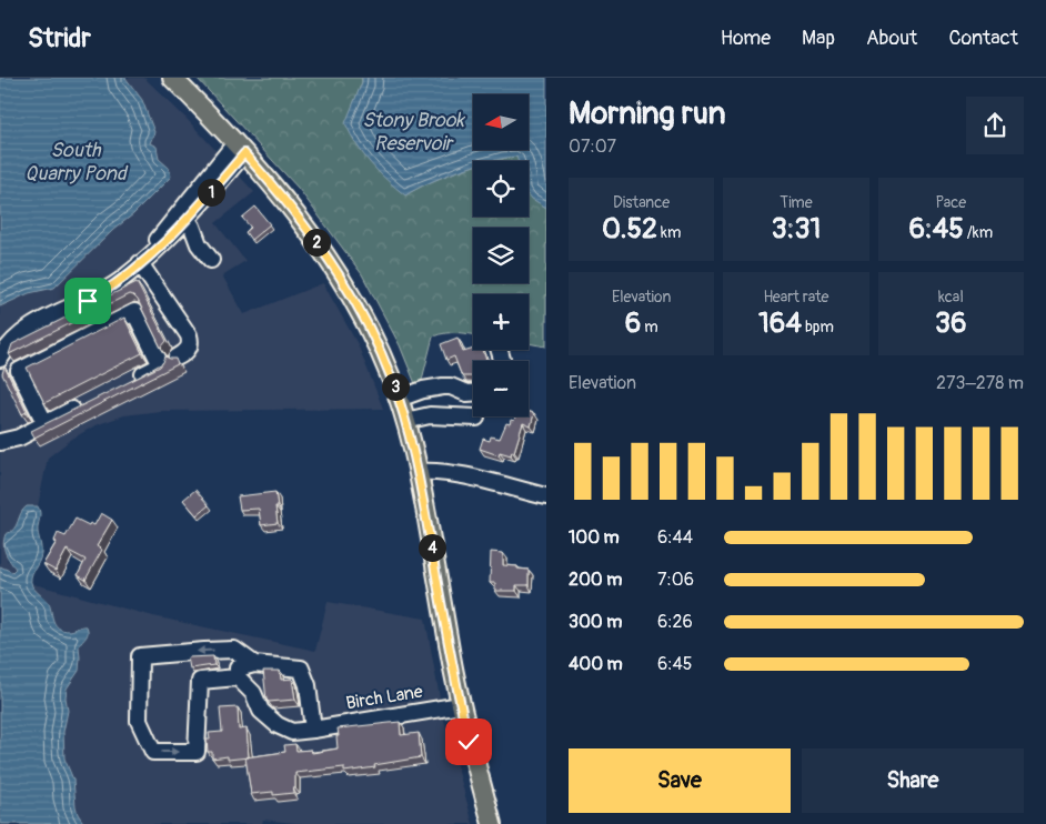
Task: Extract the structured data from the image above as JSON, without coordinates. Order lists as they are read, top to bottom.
{
  "streets": {
    "street": ["Birch Lane"]
  },
  "water": ["Stony Brook Reservoir", "South Quarry Pond"],
  "north": "left",
  "page": {
    "header": "Stridr",
    "nav": [
      "Home",
      "Map",
      "About",
      "Contact"
    ],
    "heading": ["Morning run", "07:07"],
    "map_buttons": ["+", "−"],
    "stats": [
      ["Distance", "0.52 km"],
      ["Time", "3:31"],
      ["Pace", "6:45 /km"],
      ["Elevation", "6 m"],
      ["Heart rate", "164 bpm"],
      ["kcal", "36"]
    ],
    "pins": [
      "1",
      "2",
      "3",
      "4"
    ],
    "chart": ["Elevation", "273–278 m"],
    "list": [
      {
        "name": "100 m",
        "note": "6:44"
      },
      {
        "name": "200 m",
        "note": "7:06"
      },
      {
        "name": "300 m",
        "note": "6:26"
      },
      {
        "name": "400 m",
        "note": "6:45"
      }
    ],
    "buttons": ["Save", "Share"]
  }
}
